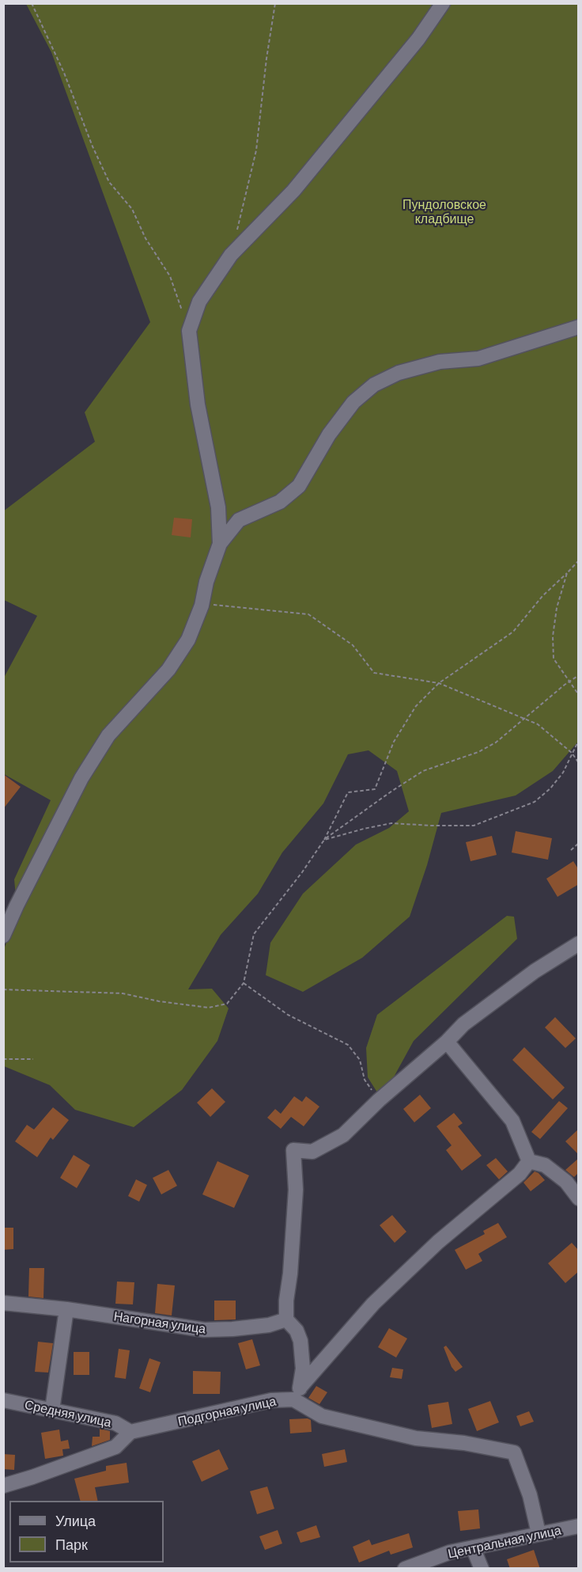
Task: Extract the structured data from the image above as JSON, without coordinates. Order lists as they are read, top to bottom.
{
  "streets": {
    "street": [
      "Нагорная улица",
      "Подгорная улица",
      "Средняя улица",
      "Центральная улица"
    ]
  },
  "crossings": [
    ["Подгорная улица", "Средняя улица"],
    ["Подгорная улица", "Центральная улица"]
  ],
  "parks": ["Пундоловское кладбище"],
  "legend": ["Улица", "Парк"]
}
